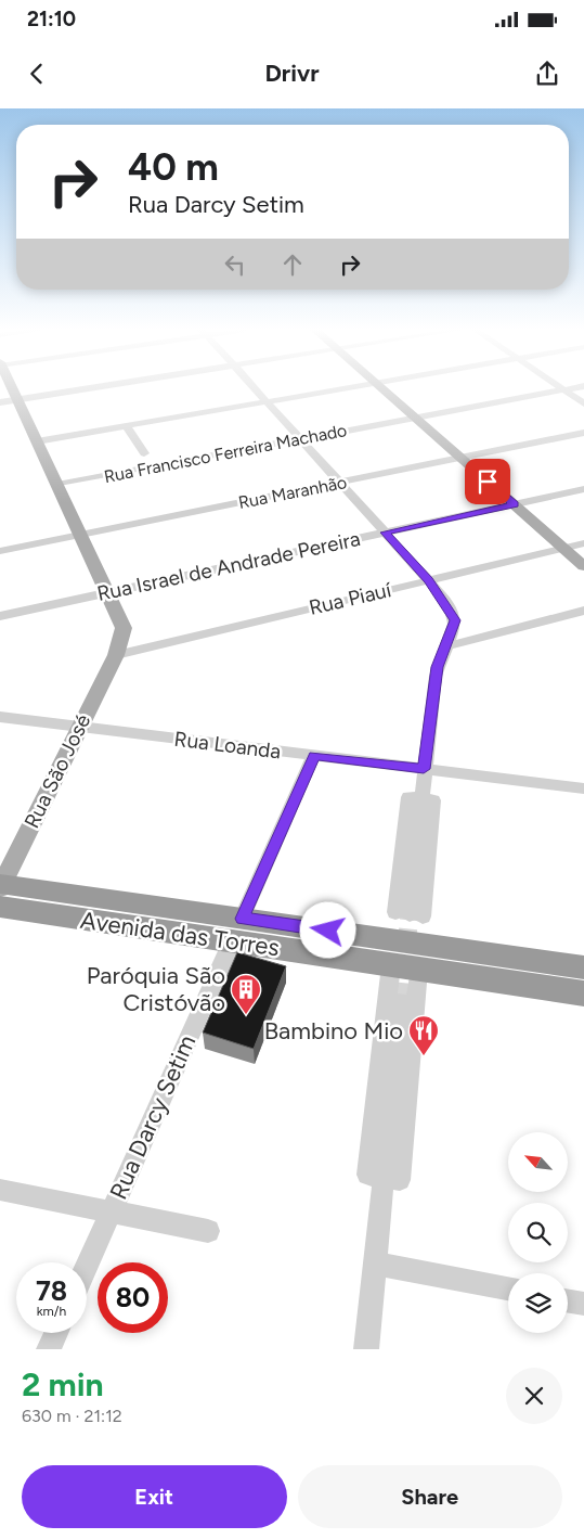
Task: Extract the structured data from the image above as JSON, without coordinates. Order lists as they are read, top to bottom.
{
  "streets": {
    "highway": ["Avenida das Torres"],
    "main road": ["Rua São José"],
    "street": [
      "Rua Francisco Ferreira Machado",
      "Rua Maranhão",
      "Rua Israel de Andrade Pereira",
      "Rua Piauí",
      "Rua Loanda",
      "Rua Darcy Setim"
    ]
  },
  "crossings": [
    ["Rua Francisco Ferreira Machado", "Rua São José"],
    ["Rua Maranhão", "Rua São José"],
    ["Rua Israel de Andrade Pereira", "Rua São José"],
    ["Rua Piauí", "Rua São José"],
    ["Rua Loanda", "Rua São José"],
    ["Rua Loanda", "Rua Darcy Setim"],
    ["Rua São José", "Avenida das Torres"],
    ["Avenida das Torres", "Rua Darcy Setim"]
  ],
  "places": {
    "building": ["Paróquia São Cristóvão"],
    "restaurant": ["Bambino Mio"]
  },
  "north": "top left",
  "page": {
    "status": "21:10",
    "header": "Drivr",
    "turn": ["40 m", "Rua Darcy Setim"],
    "speed": "78 km/h",
    "limit": "80",
    "heading": ["2 min", "630 m · 21:12"],
    "buttons": ["Exit", "Share"]
  }
}
